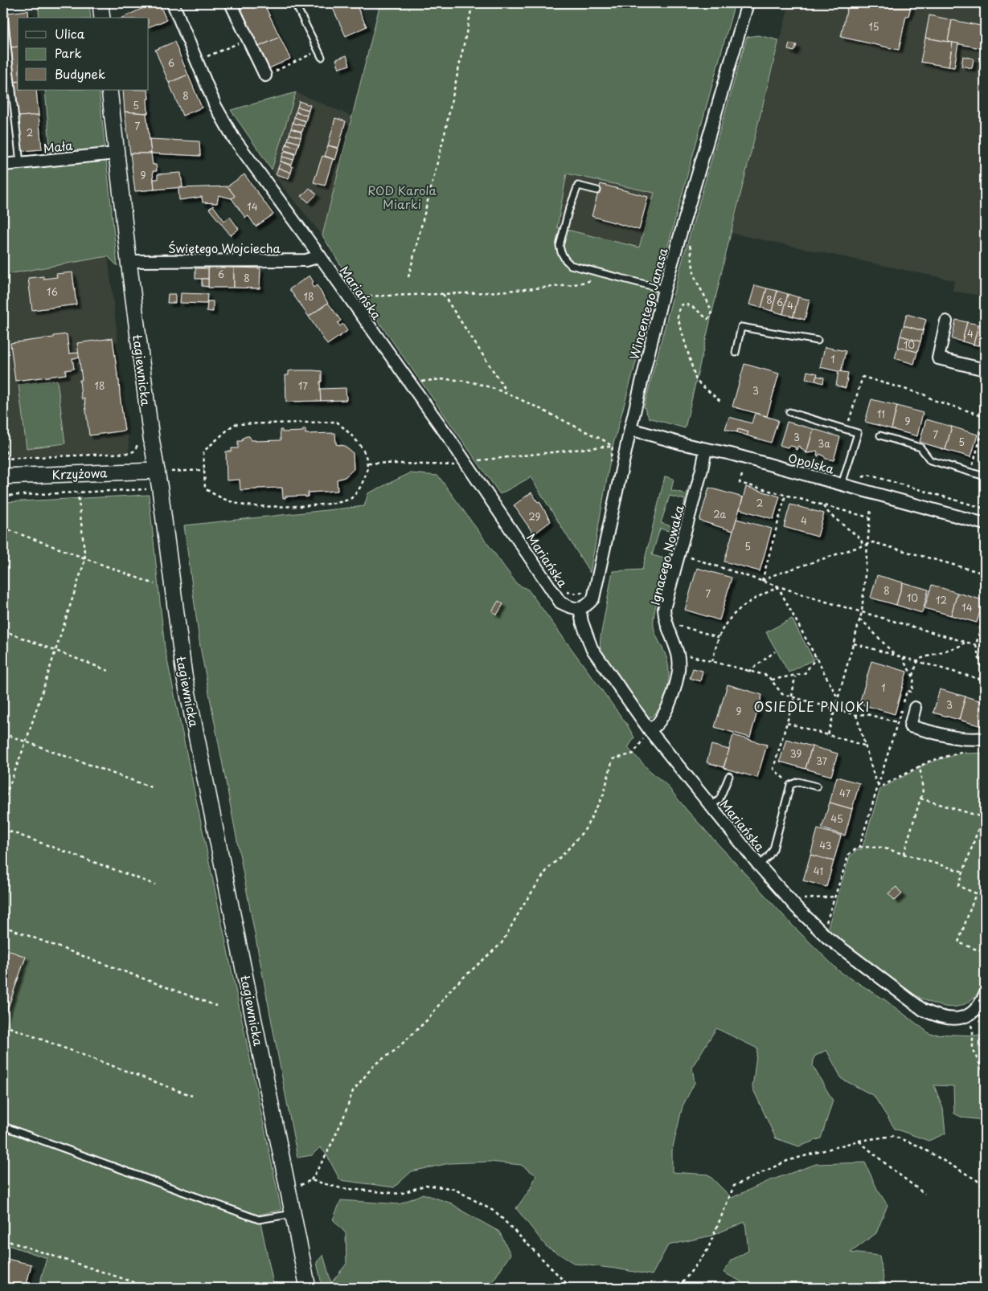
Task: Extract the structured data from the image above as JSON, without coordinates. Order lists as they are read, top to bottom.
{
  "streets": {
    "street": [
      "Mała",
      "Świętego Wojciecha",
      "Mariańska",
      "Wincentego Janasa",
      "Łagiewnicka",
      "Opolska",
      "Krzyżowa",
      "Ignacego Nowaka"
    ]
  },
  "crossings": [
    ["Mała", "Łagiewnicka"],
    ["Świętego Wojciecha", "Mariańska"],
    ["Świętego Wojciecha", "Łagiewnicka"],
    ["Mariańska", "Wincentego Janasa"],
    ["Mariańska", "Ignacego Nowaka"],
    ["Wincentego Janasa", "Opolska"],
    ["Łagiewnicka", "Krzyżowa"],
    ["Opolska", "Ignacego Nowaka"]
  ],
  "districts": ["OSIEDLE PNIOKI"],
  "parks": ["ROD Karola Miarki"],
  "house_numbers": [
    "15",
    "6",
    "8",
    "5",
    "7",
    "2",
    "9",
    "14",
    "6",
    "8",
    "16",
    "18",
    "8",
    "6",
    "4",
    "4",
    "10",
    "1",
    "18",
    "17",
    "3",
    "11",
    "9",
    "7",
    "3",
    "5",
    "3a",
    "2",
    "2a",
    "29",
    "4",
    "5",
    "8",
    "7",
    "10",
    "12",
    "14",
    "1",
    "3",
    "9",
    "39",
    "37",
    "47",
    "45",
    "43",
    "41"
  ],
  "legend": ["Ulica", "Park", "Budynek"]
}
